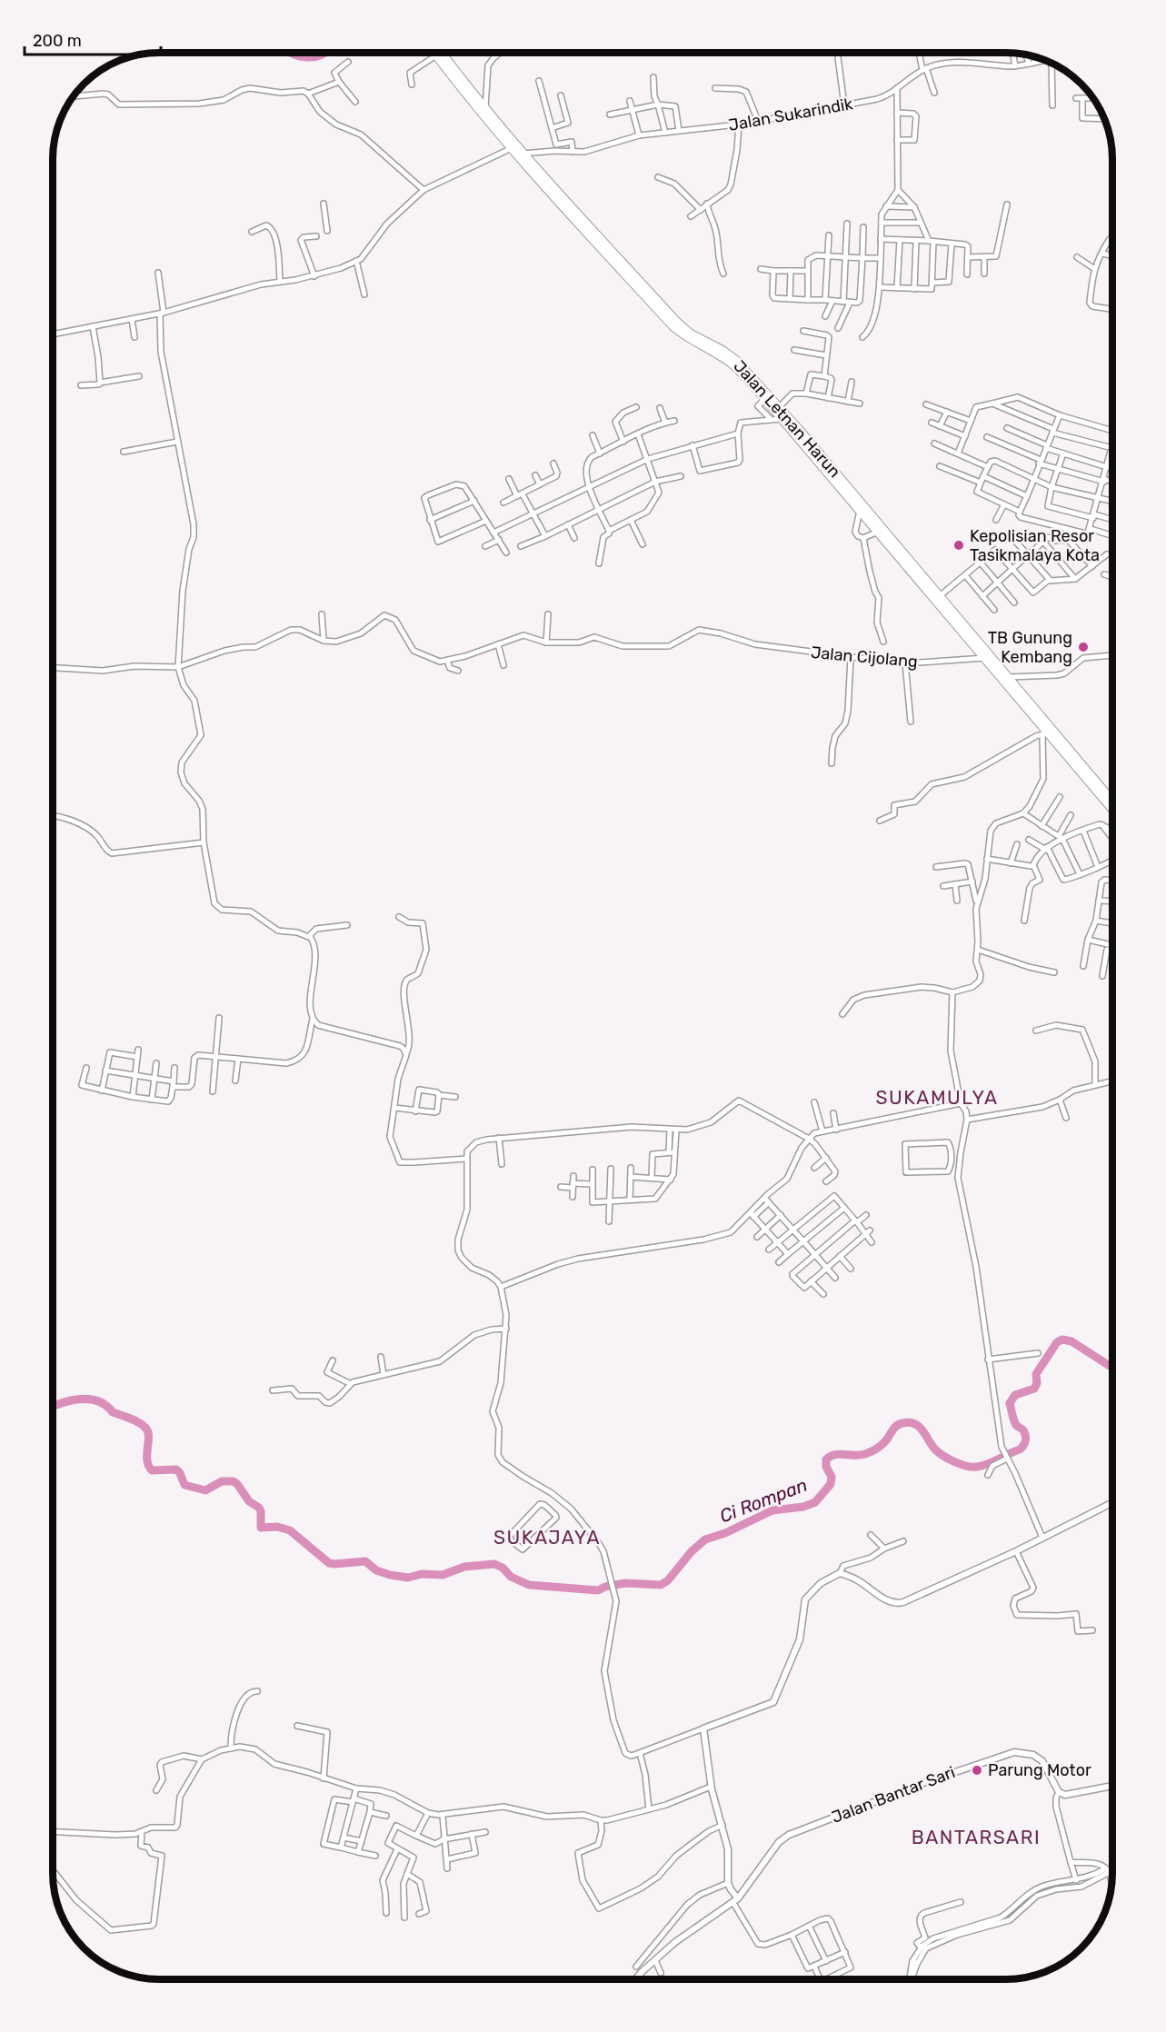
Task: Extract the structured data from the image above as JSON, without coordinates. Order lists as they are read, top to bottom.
{
  "streets": {
    "main road": ["Jalan Letnan Harun"],
    "street": ["Jalan Sukarindik", "Jalan Cijolang", "Jalan Bantar Sari"]
  },
  "crossings": [
    ["Jalan Sukarindik", "Jalan Letnan Harun"],
    ["Jalan Letnan Harun", "Jalan Cijolang"]
  ],
  "districts": ["SUKAMULYA", "SUKAJAYA", "BANTARSARI"],
  "water": ["Ci Rompan"],
  "places": ["Kepolisian Resor Tasikmalaya Kota", "TB Gunung Kembang", "Parung Motor"],
  "scale_bar": "200 m"
}
